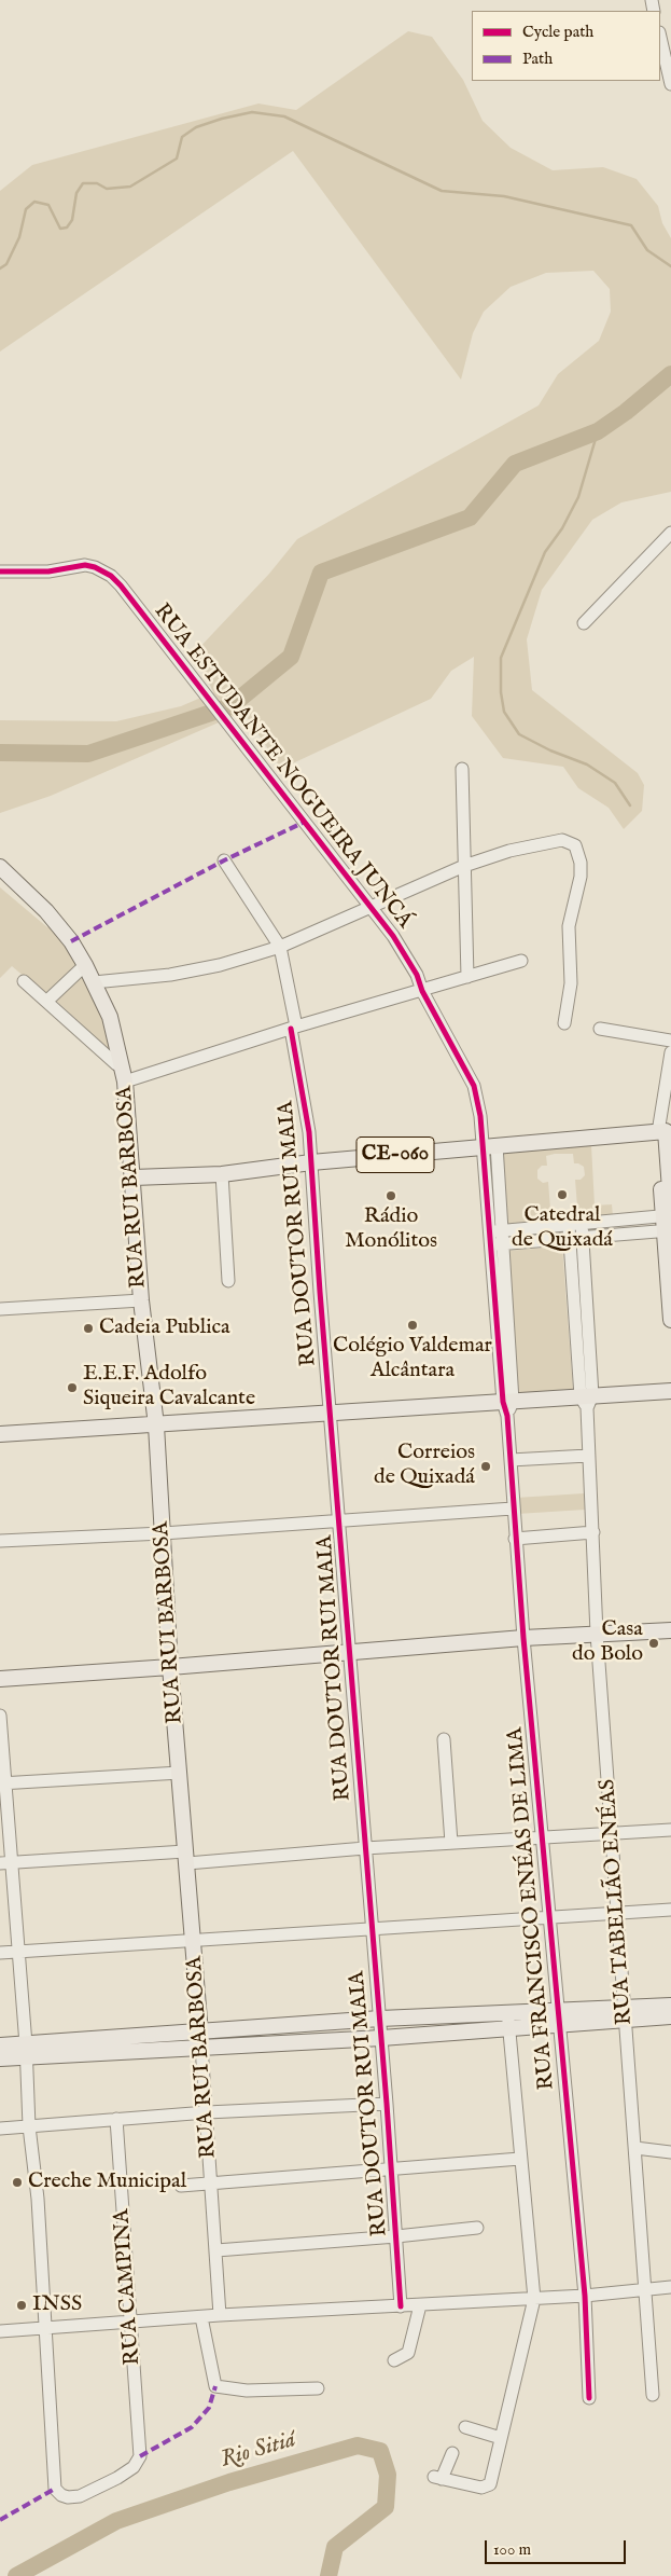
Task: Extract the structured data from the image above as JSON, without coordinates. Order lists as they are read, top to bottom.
{
  "streets": {
    "main road": ["CE-060", "RUA RUI BARBOSA"],
    "street": [
      "RUA ESTUDANTE NOGUEIRA JUNCÁ",
      "RUA DOUTOR RUI MAIA",
      "RUA TABELIÃO ENÉAS",
      "RUA FRANCISCO ENÉAS DE LIMA",
      "RUA CAMPINA"
    ]
  },
  "crossings": [
    ["RUA ESTUDANTE NOGUEIRA JUNCÁ", "CE-060"],
    ["CE-060", "RUA RUI BARBOSA"],
    ["CE-060", "RUA DOUTOR RUI MAIA"]
  ],
  "water": ["Rio Sitiá"],
  "places": [
    "Catedral de Quixadá",
    "Rádio Monólitos",
    "Colégio Valdemar Alcântara",
    "Cadeia Publica",
    "E.E.F. Adolfo Siqueira Cavalcante",
    "Correios de Quixadá",
    "Casa do Bolo",
    "Creche Municipal",
    "INSS"
  ],
  "legend": ["Cycle path", "Path"],
  "scale_bar": "100 m"
}
